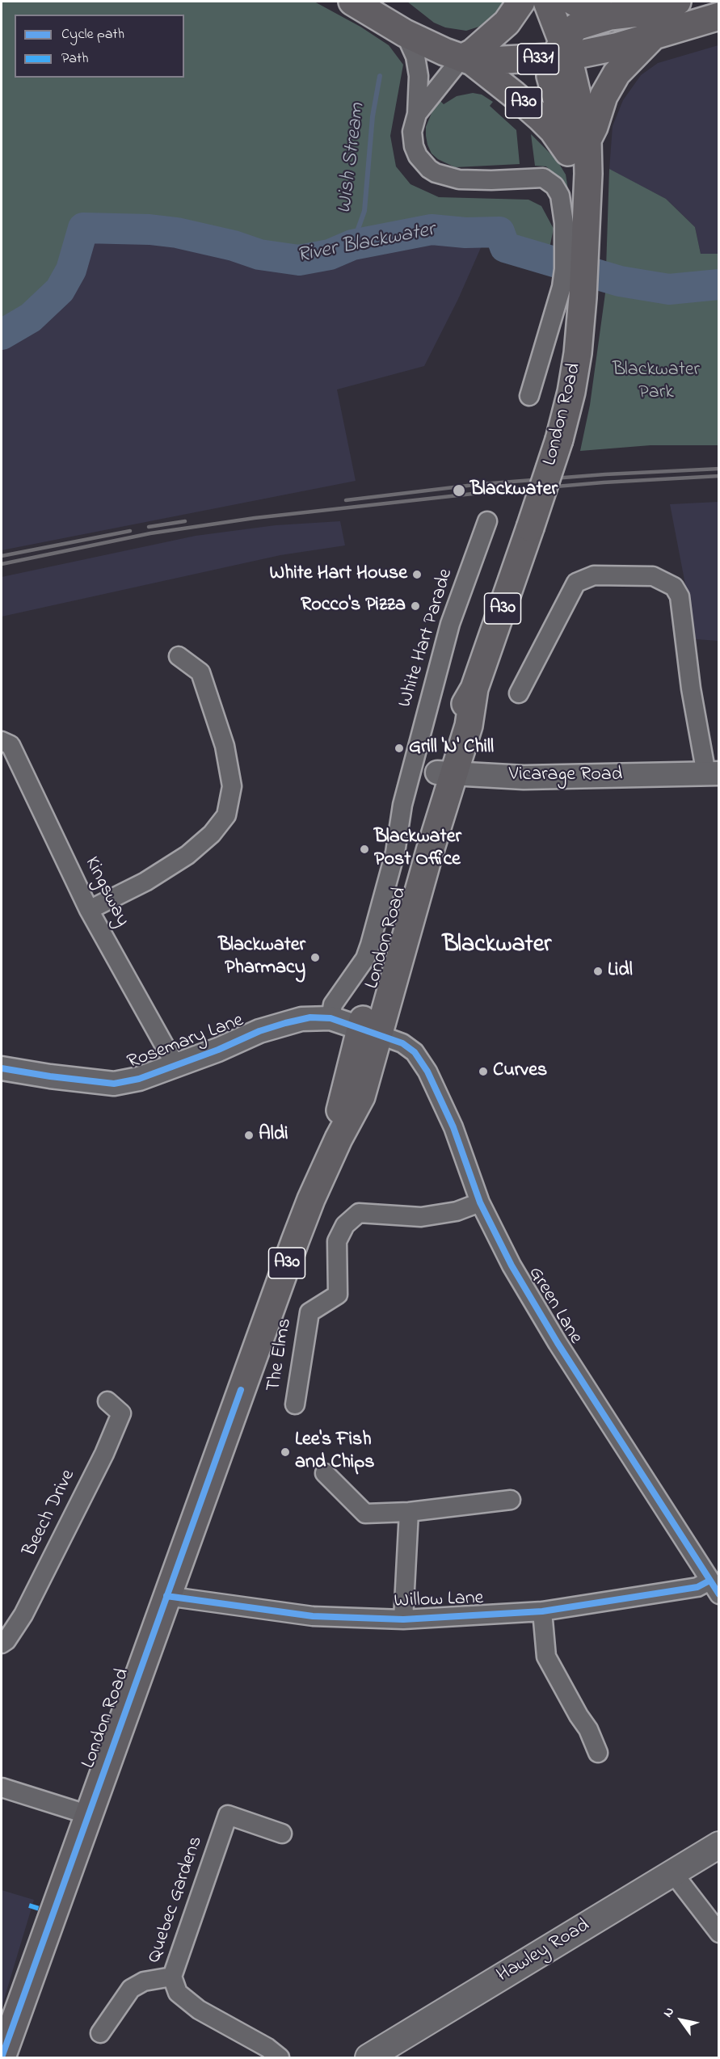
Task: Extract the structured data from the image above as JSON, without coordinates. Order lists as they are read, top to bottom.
{
  "streets": {
    "main road": [
      "A331",
      "A30",
      "London Road",
      "Hawley Road"
    ],
    "street": [
      "White Hart Parade",
      "Vicarage Road",
      "Kingsway",
      "Rosemary Lane",
      "Green Lane",
      "The Elms",
      "Beech Drive",
      "Willow Lane",
      "Quebec Gardens"
    ]
  },
  "crossings": [
    ["A331", "A30"],
    ["A331", "London Road"],
    ["A30", "London Road"],
    ["London Road", "White Hart Parade"],
    ["London Road", "Vicarage Road"],
    ["London Road", "Rosemary Lane"],
    ["London Road", "Green Lane"],
    ["London Road", "Willow Lane"],
    ["White Hart Parade", "Vicarage Road"],
    ["Kingsway", "Rosemary Lane"],
    ["Rosemary Lane", "Green Lane"],
    ["Green Lane", "The Elms"],
    ["Green Lane", "Willow Lane"]
  ],
  "districts": ["Blackwater"],
  "water": ["Wish Stream", "River Blackwater"],
  "parks": ["Blackwater Park"],
  "places": [
    "Blackwater",
    "White Hart House",
    "Rocco's Pizza",
    "Grill 'N' Chill",
    "Blackwater Post Office",
    "Blackwater Pharmacy",
    "Lidl",
    "Curves",
    "Aldi",
    "Lee's Fish and Chips"
  ],
  "legend": ["Cycle path", "Path"],
  "north": "top left"
}
